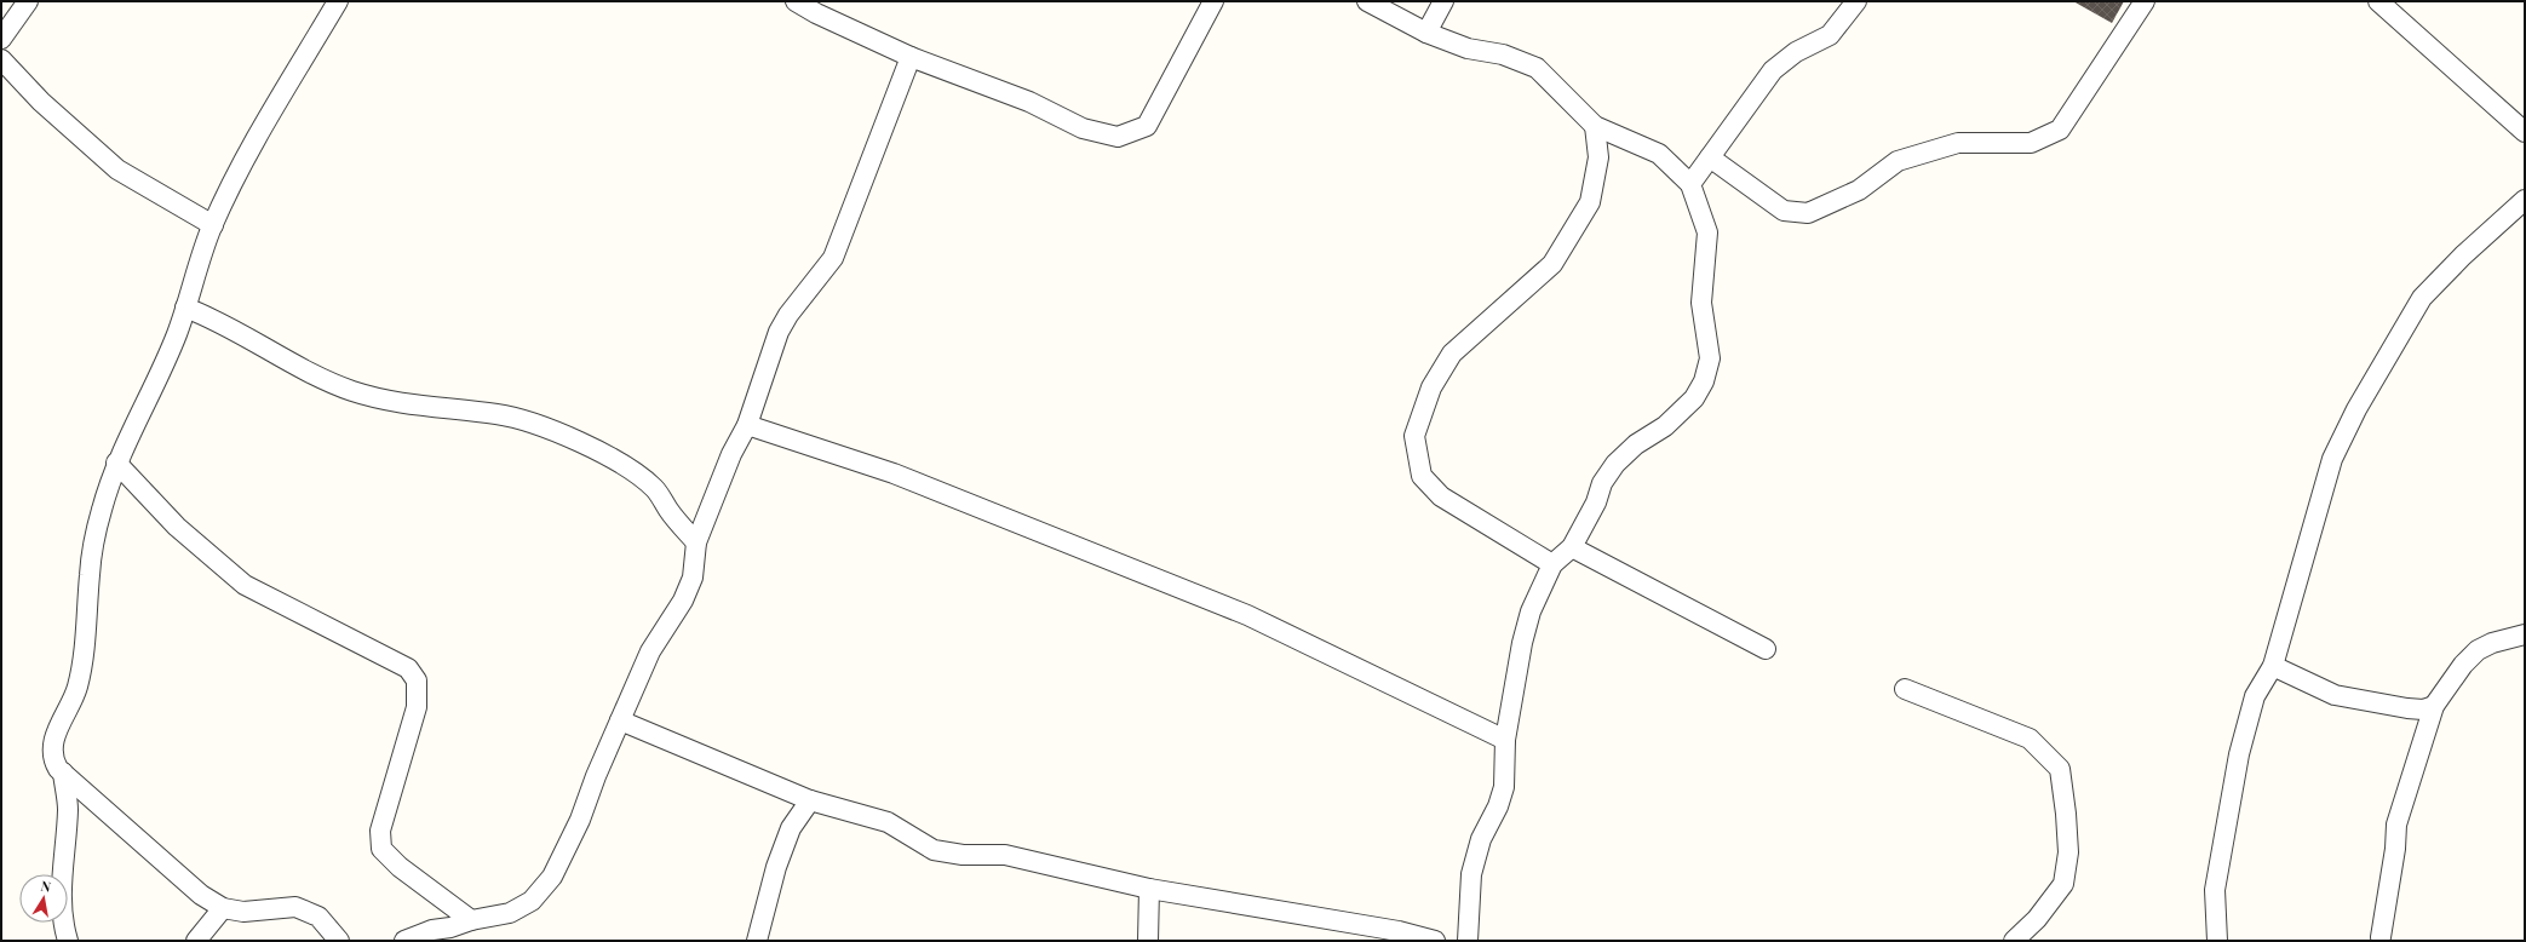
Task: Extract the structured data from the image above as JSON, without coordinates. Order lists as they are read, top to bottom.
{
  "north": "top"
}
